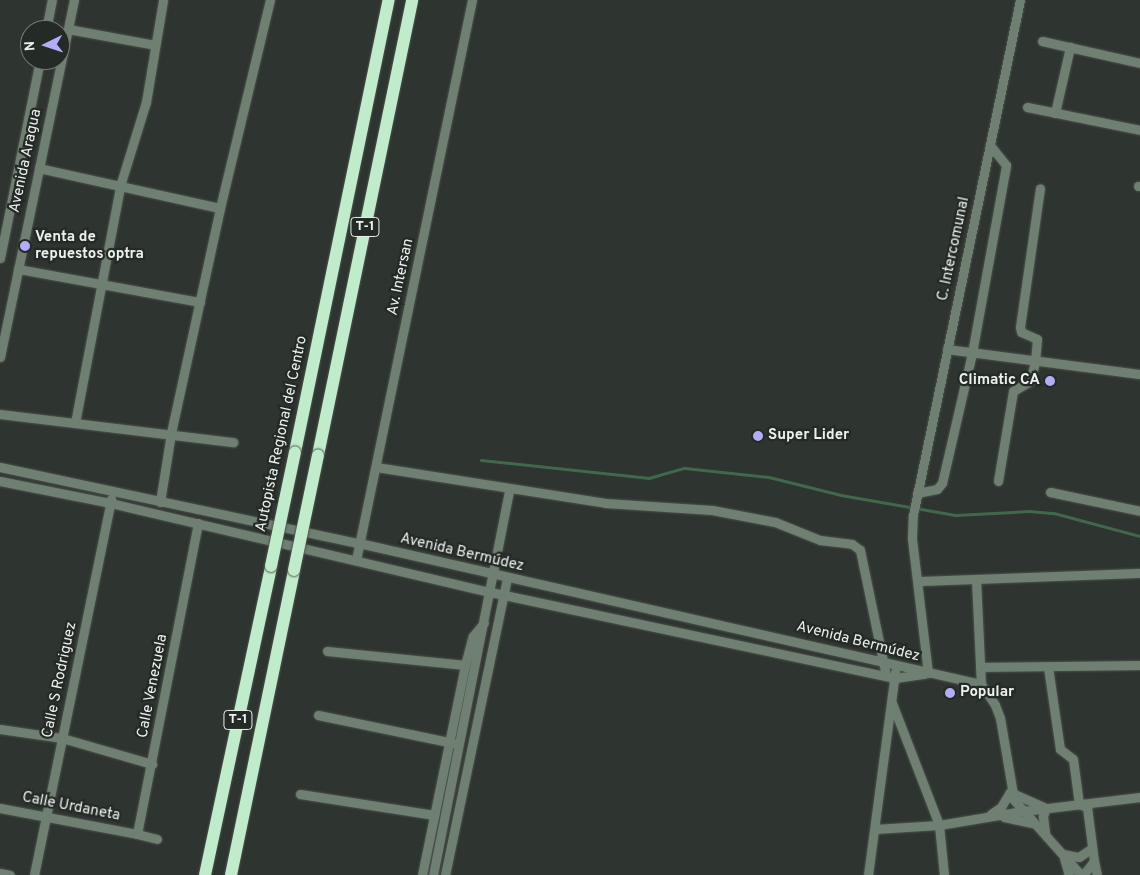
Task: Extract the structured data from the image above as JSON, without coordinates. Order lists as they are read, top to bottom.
{
  "streets": {
    "highway": ["T-1", "Autopista Regional del Centro"],
    "street": [
      "Avenida Aragua",
      "C. Intercomunal",
      "Av. Intersan",
      "Avenida Bermúdez",
      "Calle S Rodriguez",
      "Calle Venezuela",
      "Calle Urdaneta"
    ]
  },
  "crossings": [
    ["C. Intercomunal", "Avenida Bermúdez"],
    ["Av. Intersan", "Avenida Bermúdez"],
    ["Avenida Bermúdez", "Calle S Rodriguez"],
    ["Avenida Bermúdez", "Calle Venezuela"],
    ["Calle S Rodriguez", "Calle Urdaneta"],
    ["Calle Venezuela", "Calle Urdaneta"]
  ],
  "places": [
    "Venta de repuestos optra",
    "Climatic CA",
    "Super Lider",
    "Popular"
  ],
  "north": "left"
}
